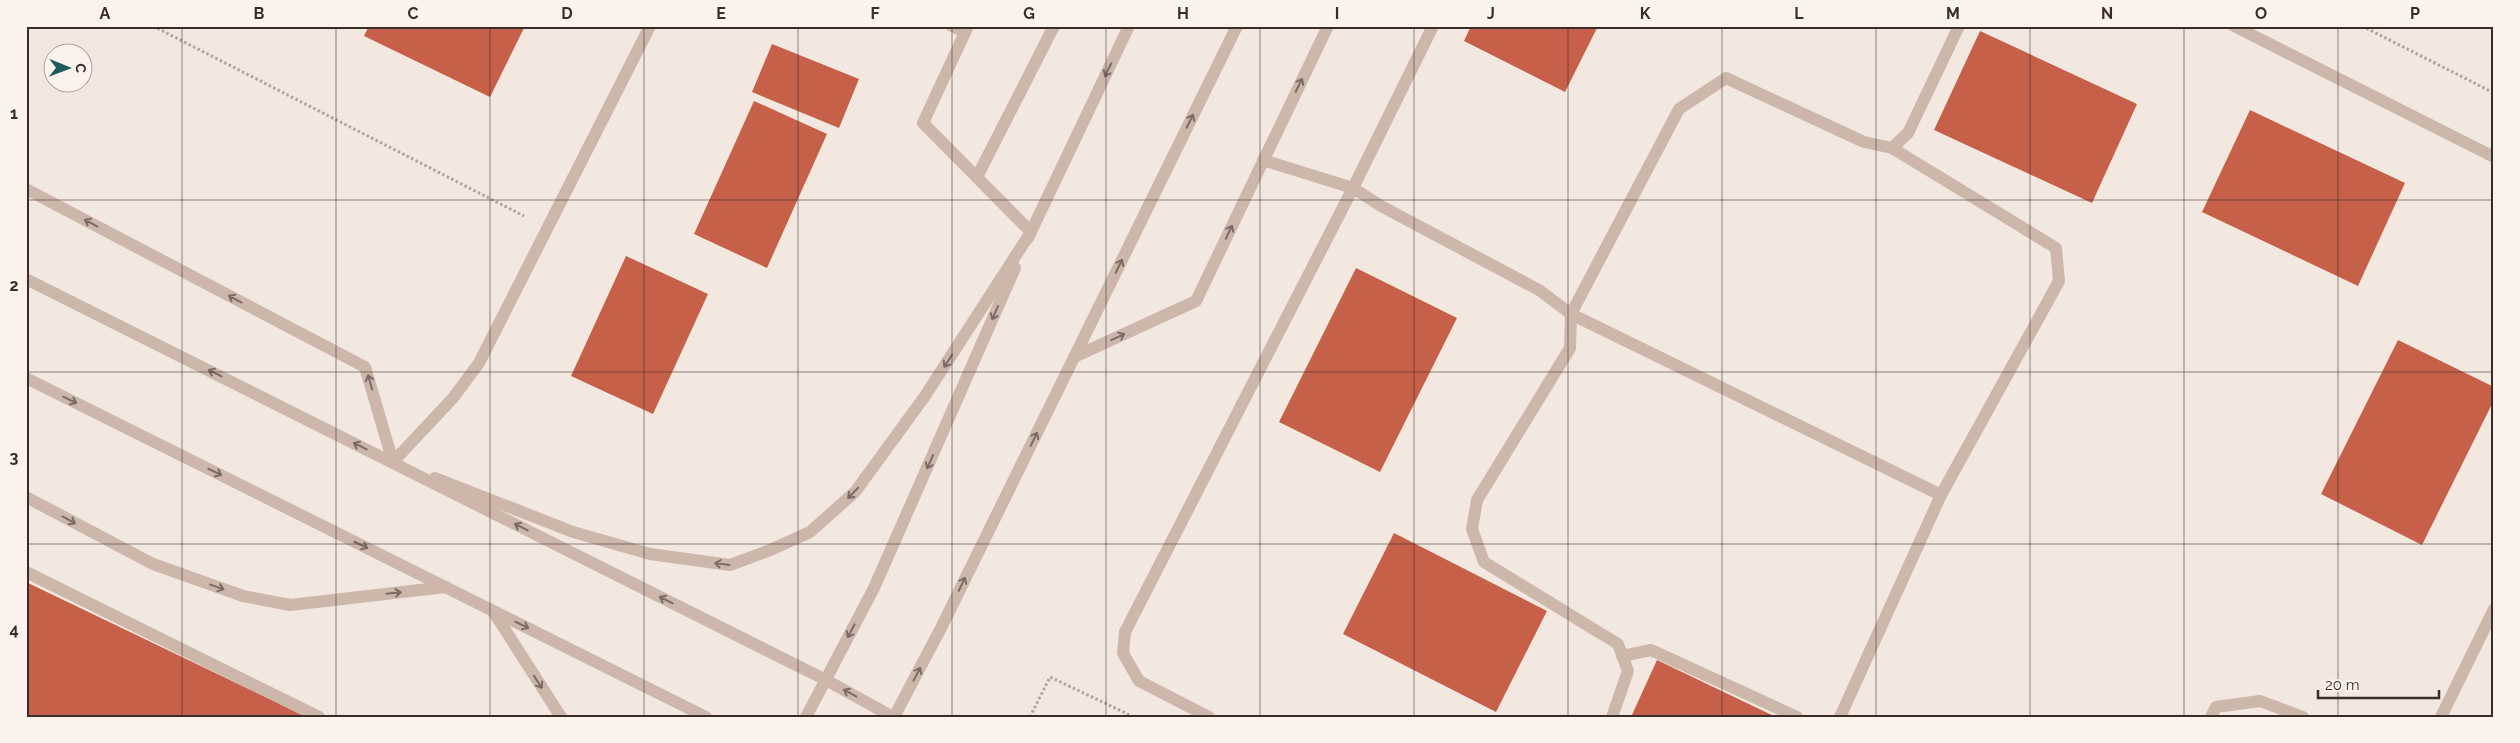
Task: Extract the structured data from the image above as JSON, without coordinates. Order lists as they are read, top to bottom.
{
  "scale_bar": "20 m",
  "north": "right",
  "grid": {
    "columns": [
      "A",
      "B",
      "C",
      "D",
      "E",
      "F",
      "G",
      "H",
      "I",
      "J",
      "K",
      "L",
      "M",
      "N",
      "O",
      "P"
    ],
    "rows": [
      "1",
      "2",
      "3",
      "4"
    ]
  }
}
